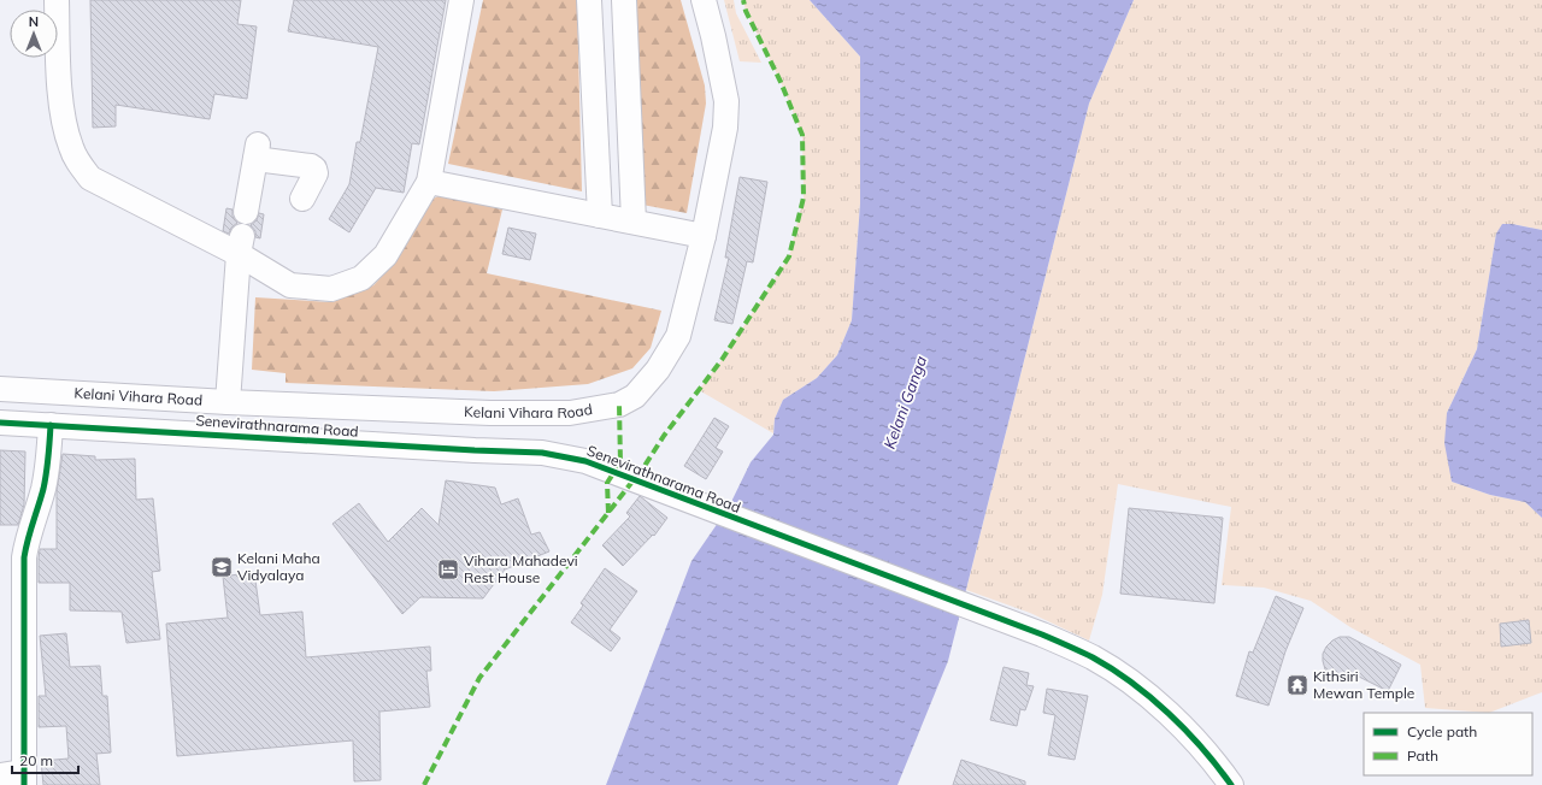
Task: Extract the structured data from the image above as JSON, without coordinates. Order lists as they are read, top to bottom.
{
  "streets": {
    "street": ["Kelani Vihara Road", "Senevirathnarama Road"]
  },
  "water": ["Kelani Ganga"],
  "places": {
    "school or university": ["Kelani Maha Vidyalaya"],
    "hotel": ["Vihara Mahadevi Rest House"],
    "temple": ["Kithsiri Mewan Temple"]
  },
  "legend": ["Cycle path", "Path"],
  "scale_bar": "20 m",
  "north": "top"
}
